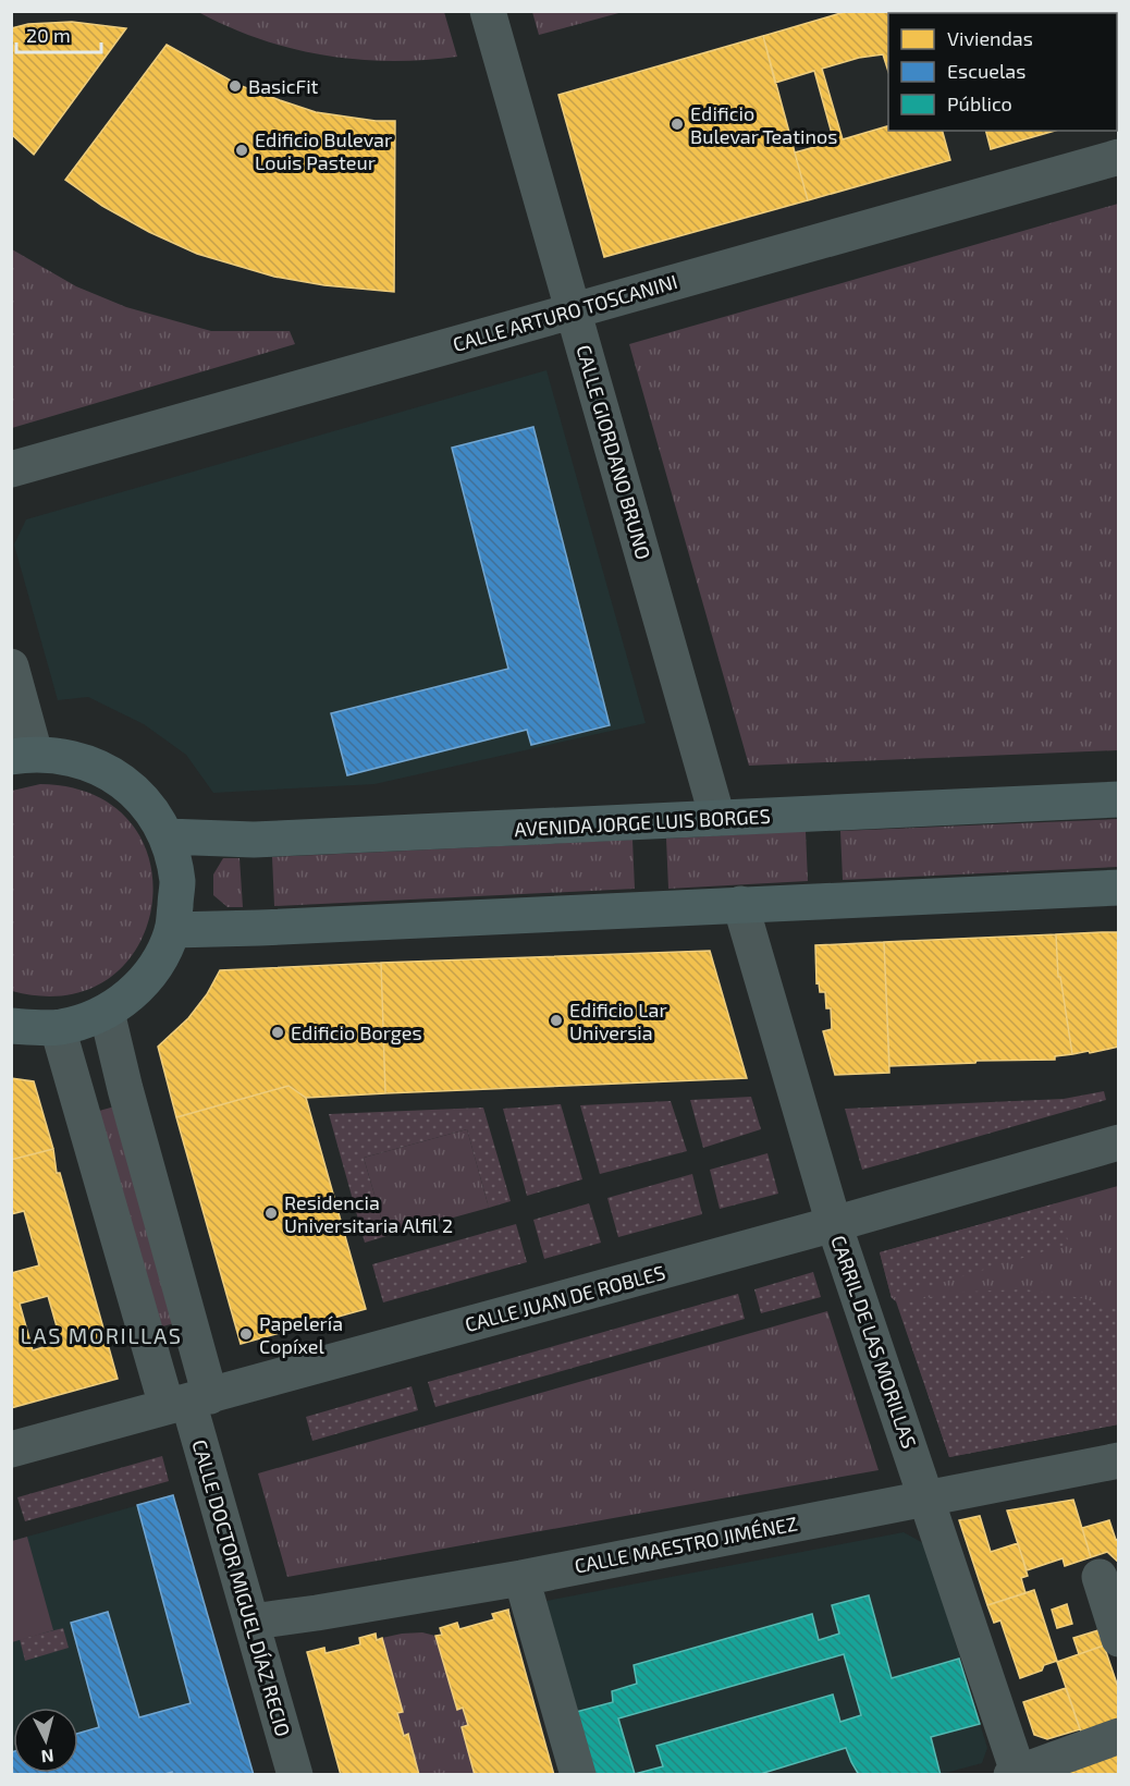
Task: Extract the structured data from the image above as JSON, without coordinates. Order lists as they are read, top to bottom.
{
  "streets": {
    "main road": ["AVENIDA JORGE LUIS BORGES"],
    "street": [
      "CALLE ARTURO TOSCANINI",
      "CALLE GIORDANO BRUNO",
      "CALLE JUAN DE ROBLES",
      "CARRIL DE LAS MORILLAS",
      "CALLE MAESTRO JIMÉNEZ",
      "CALLE DOCTOR MIGUEL DÍAZ RECIO"
    ]
  },
  "crossings": [
    ["CALLE ARTURO TOSCANINI", "CALLE GIORDANO BRUNO"],
    ["CALLE GIORDANO BRUNO", "AVENIDA JORGE LUIS BORGES"],
    ["CALLE JUAN DE ROBLES", "CARRIL DE LAS MORILLAS"],
    ["CALLE JUAN DE ROBLES", "CALLE DOCTOR MIGUEL DÍAZ RECIO"],
    ["CARRIL DE LAS MORILLAS", "CALLE MAESTRO JIMÉNEZ"],
    ["CALLE MAESTRO JIMÉNEZ", "CALLE DOCTOR MIGUEL DÍAZ RECIO"]
  ],
  "districts": ["LAS MORILLAS"],
  "places": [
    "BasicFit",
    "Edificio Bulevar Teatinos",
    "Edificio Bulevar Louis Pasteur",
    "Edificio Lar Universia",
    "Edificio Borges",
    "Residencia Universitaria Alfil 2",
    "Papelería Copíxel"
  ],
  "legend": ["Viviendas", "Escuelas", "Público"],
  "scale_bar": "20 m",
  "north": "bottom"
}
